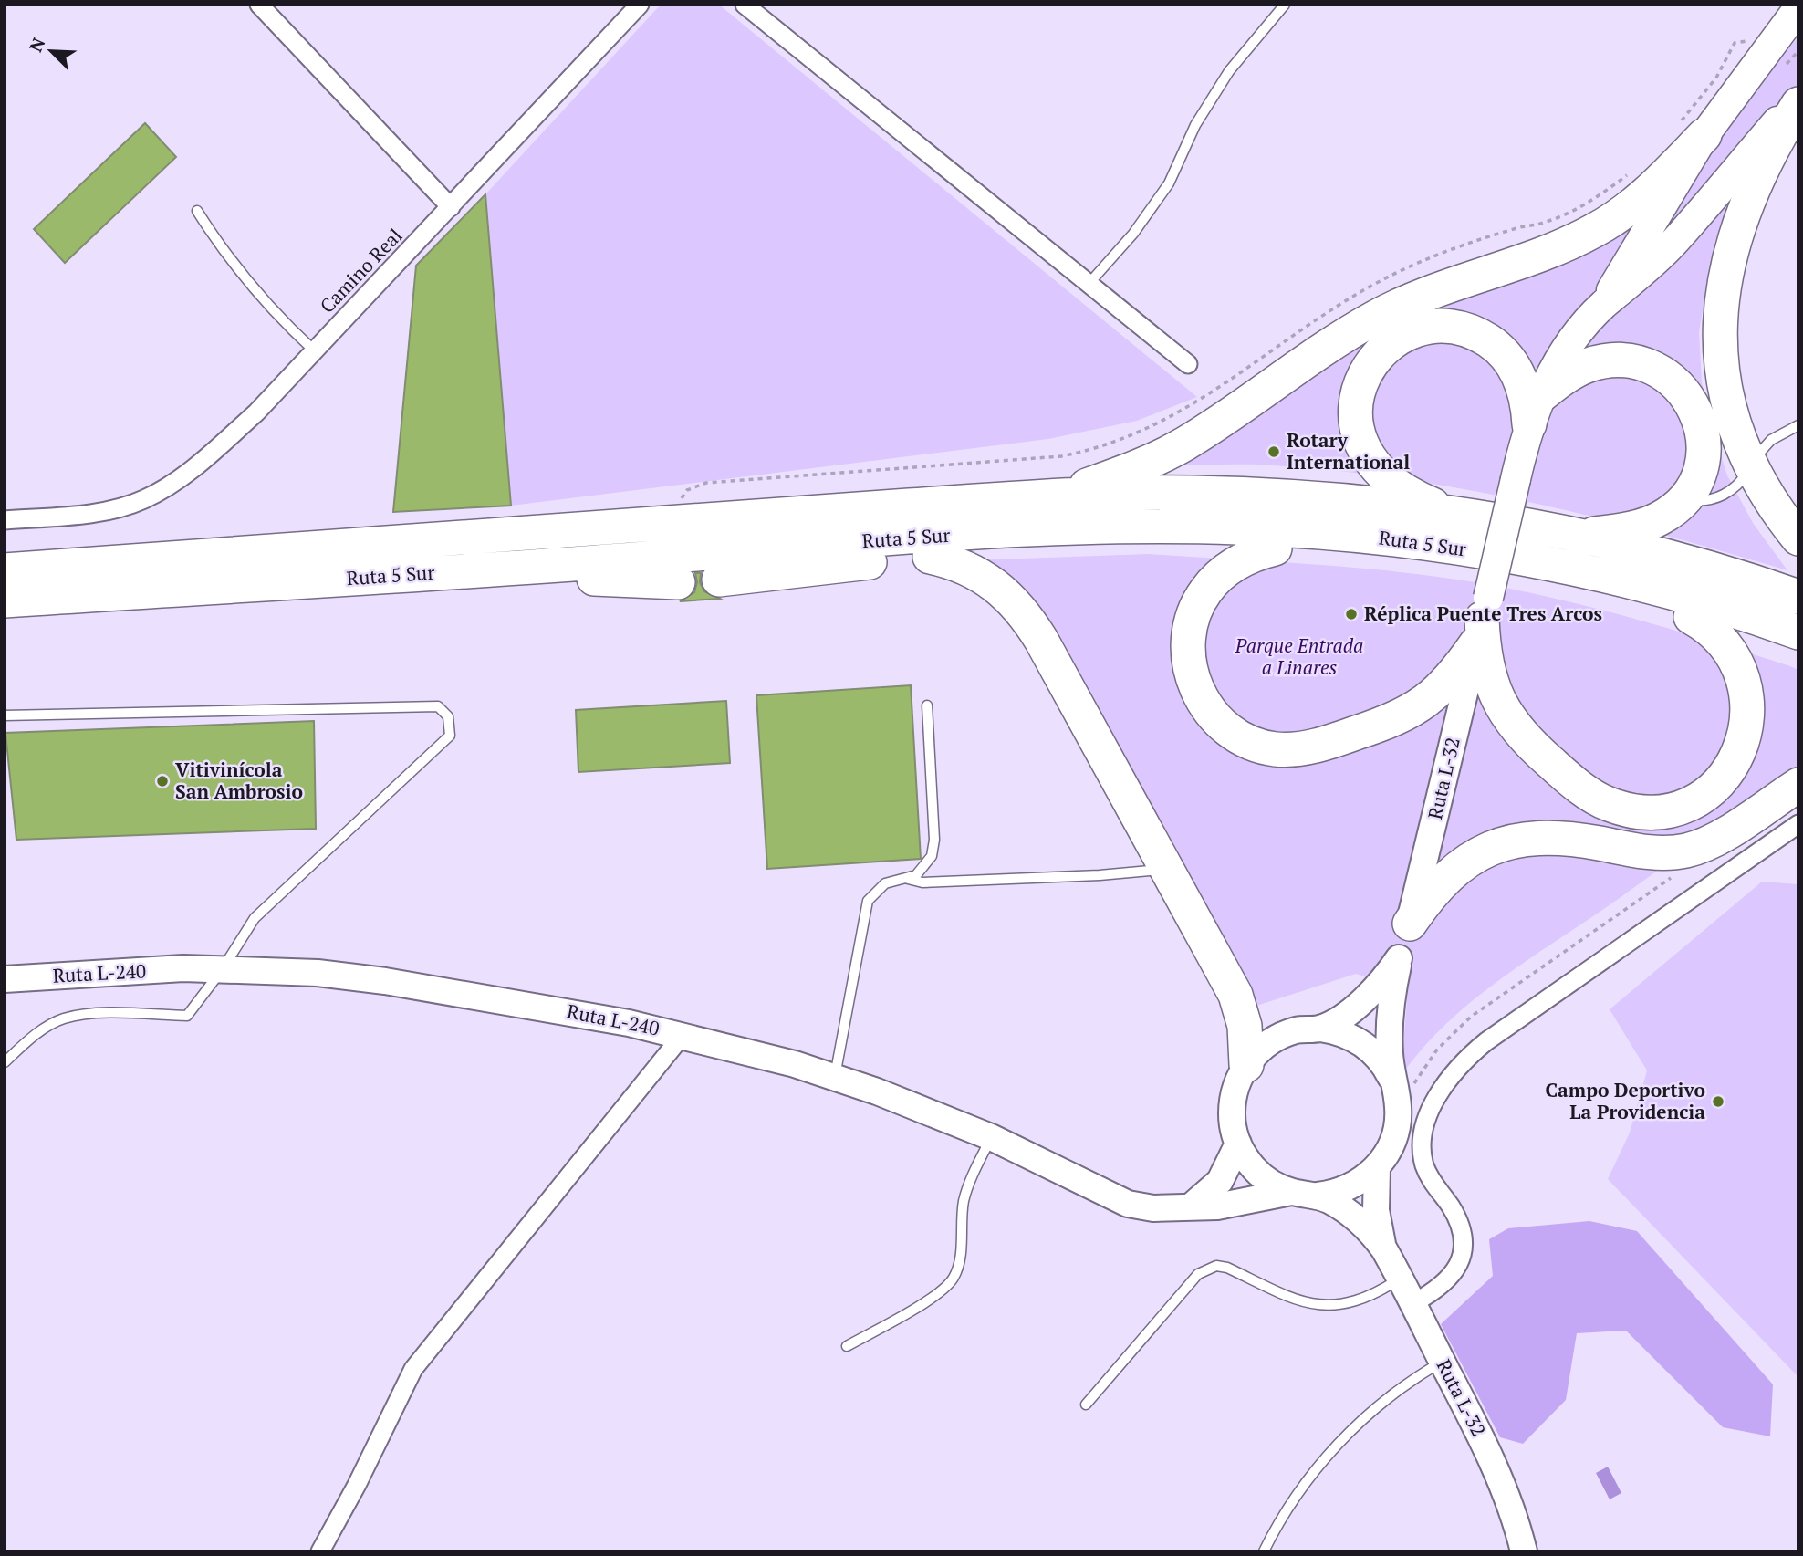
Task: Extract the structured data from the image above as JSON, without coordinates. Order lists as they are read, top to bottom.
{
  "streets": {
    "highway": ["Ruta 5 Sur"],
    "main road": ["Ruta L-32", "Ruta L-240"],
    "street": ["Camino Real"]
  },
  "crossings": [
    ["Ruta L-32", "Ruta L-240"]
  ],
  "parks": ["Parque Entrada a Linares"],
  "places": [
    "Rotary International",
    "Réplica Puente Tres Arcos",
    "Vitivinícola San Ambrosio",
    "Campo Deportivo La Providencia"
  ],
  "north": "top left"
}
